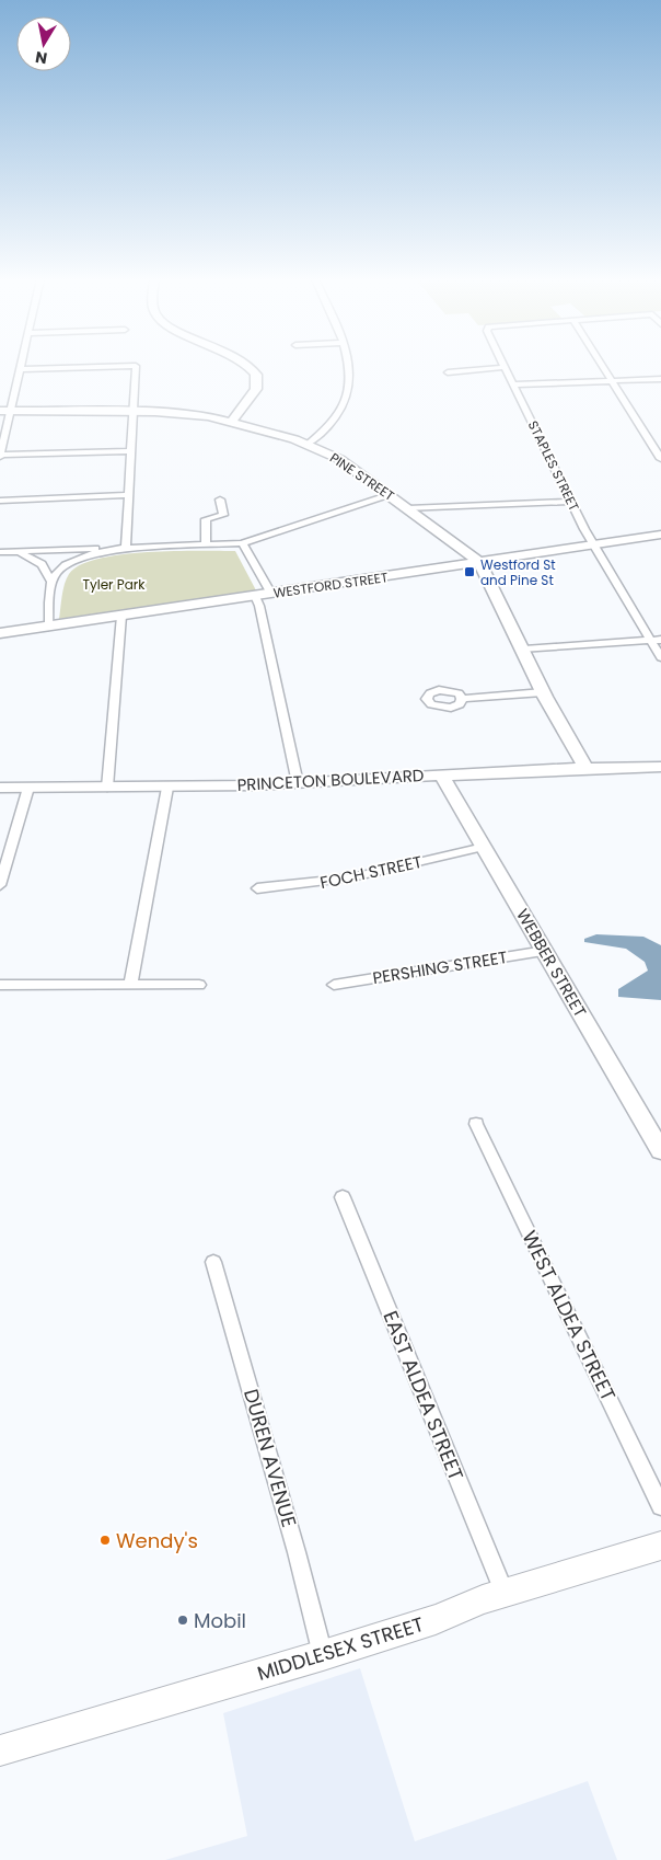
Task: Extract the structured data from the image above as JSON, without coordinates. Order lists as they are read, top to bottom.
{
  "streets": {
    "main road": ["MIDDLESEX STREET"],
    "street": [
      "STAPLES STREET",
      "PINE STREET",
      "WESTFORD STREET",
      "PRINCETON BOULEVARD",
      "FOCH STREET",
      "WEBBER STREET",
      "PERSHING STREET",
      "WEST ALDEA STREET",
      "EAST ALDEA STREET",
      "DUREN AVENUE"
    ]
  },
  "crossings": [
    ["STAPLES STREET", "WESTFORD STREET"],
    ["PINE STREET", "WESTFORD STREET"],
    ["PINE STREET", "PRINCETON BOULEVARD"],
    ["PRINCETON BOULEVARD", "WEBBER STREET"],
    ["FOCH STREET", "WEBBER STREET"],
    ["WEBBER STREET", "PERSHING STREET"],
    ["EAST ALDEA STREET", "MIDDLESEX STREET"],
    ["DUREN AVENUE", "MIDDLESEX STREET"]
  ],
  "parks": ["Tyler Park"],
  "places": {
    "transit": ["Westford St and Pine St"],
    "other": ["Wendy's", "Mobil"]
  },
  "north": "bottom"
}
